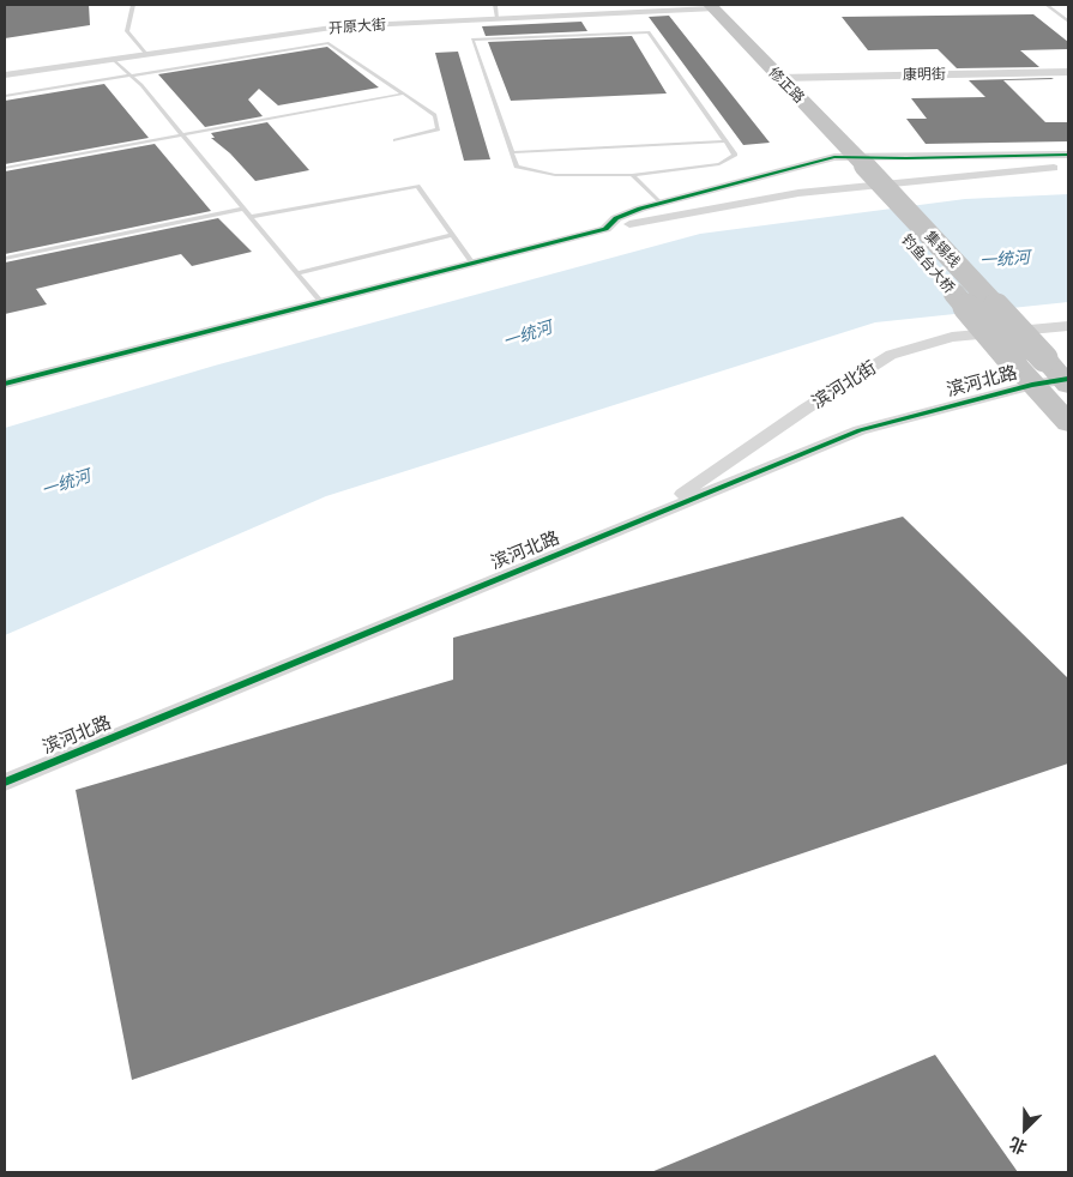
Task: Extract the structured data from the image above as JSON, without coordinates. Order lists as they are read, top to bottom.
{
  "streets": {
    "highway": ["修正路", "集锡线", "钓鱼台大桥"],
    "street": [
      "开原大街",
      "康明街",
      "滨河北路",
      "滨河北街"
    ]
  },
  "crossings": [
    ["开原大街", "修正路"],
    ["康明街", "修正路"],
    ["修正路", "集锡线"],
    ["修正路", "钓鱼台大桥"],
    ["集锡线", "钓鱼台大桥"],
    ["集锡线", "滨河北路"],
    ["钓鱼台大桥", "滨河北路"],
    ["滨河北路", "滨河北街"]
  ],
  "water": ["一统河"],
  "north": "bottom left"
}
